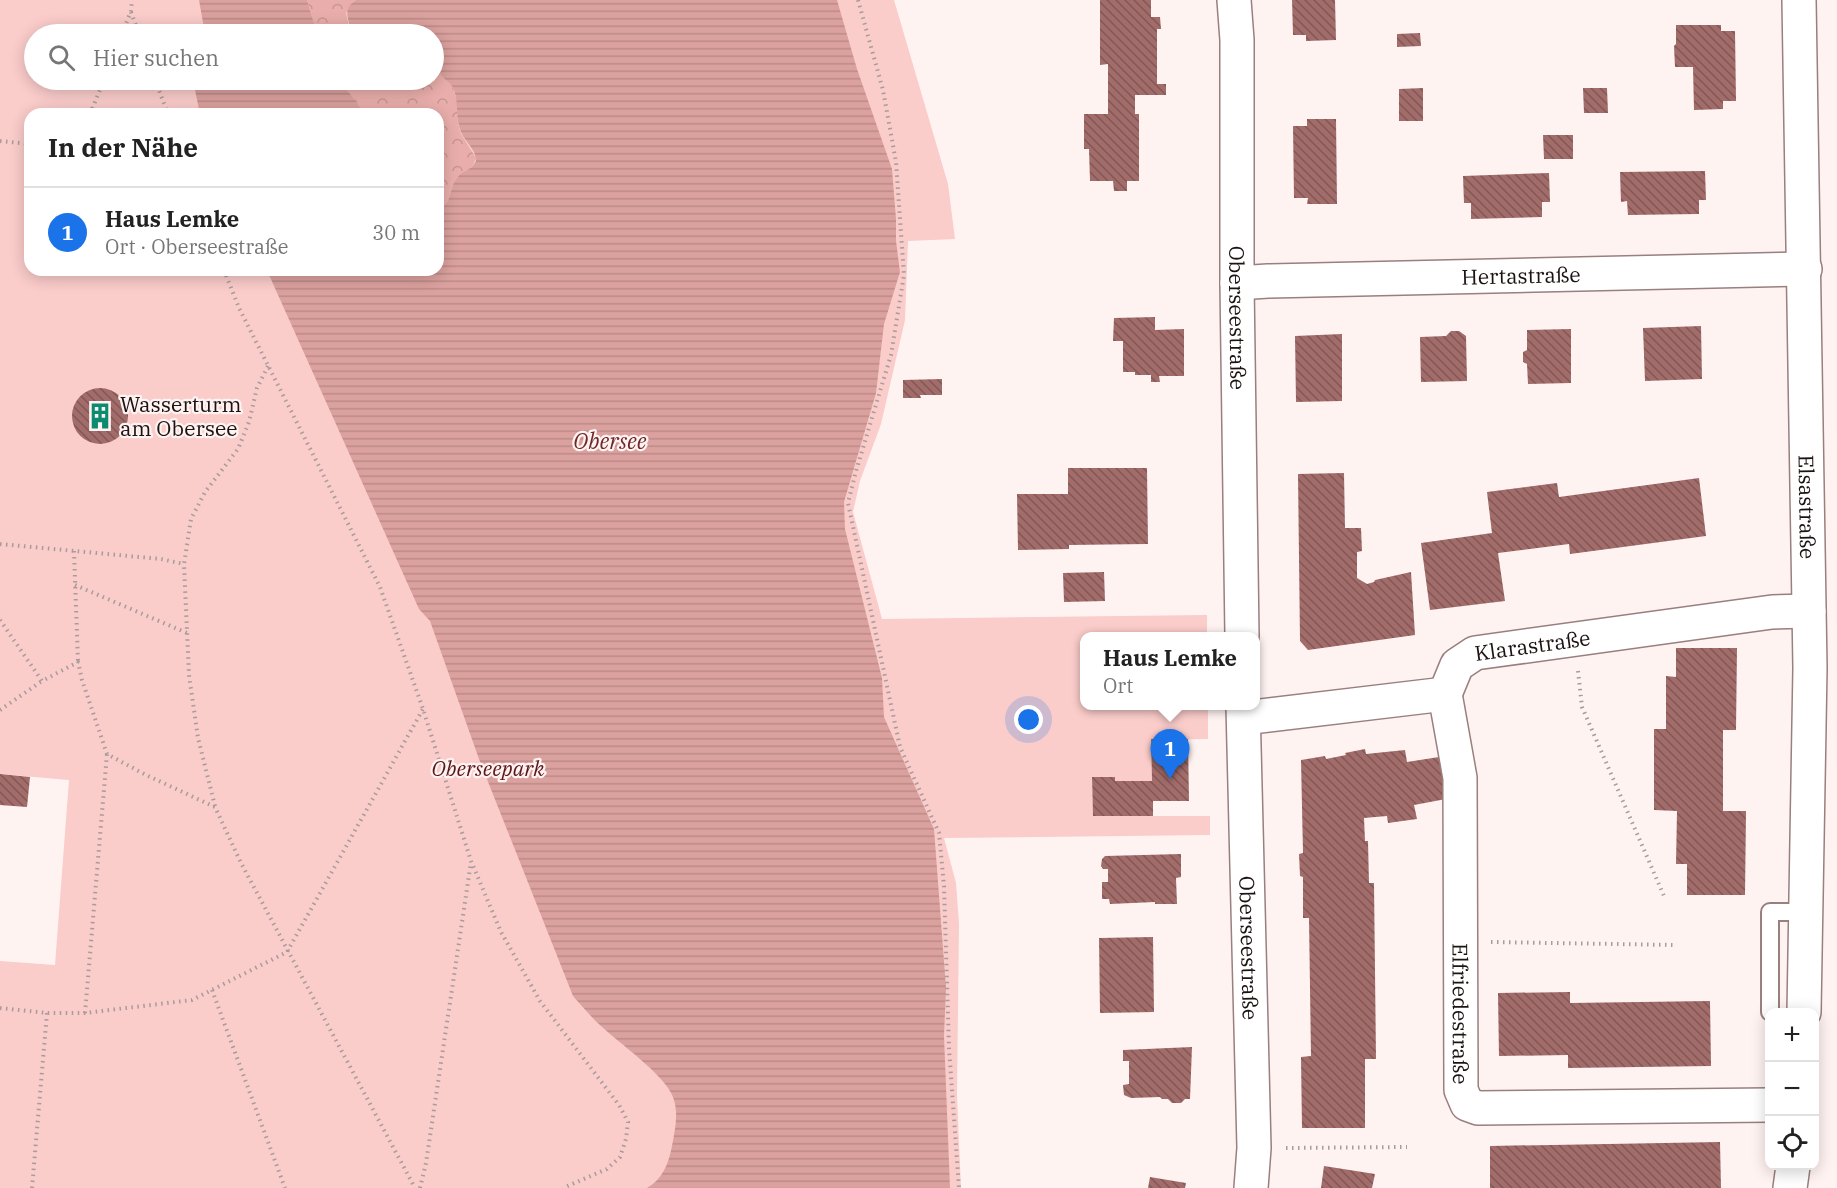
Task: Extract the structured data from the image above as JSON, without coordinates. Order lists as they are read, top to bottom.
{
  "streets": {
    "street": [
      "Hertastraße",
      "Oberseestraße",
      "Elsastraße",
      "Klarastraße",
      "Elfriedestraße"
    ]
  },
  "crossings": [
    ["Hertastraße", "Oberseestraße"],
    ["Hertastraße", "Elsastraße"],
    ["Elsastraße", "Klarastraße"],
    ["Klarastraße", "Elfriedestraße"]
  ],
  "water": ["Obersee"],
  "parks": ["Oberseepark"],
  "places": {
    "building": ["Wasserturm am Obersee"]
  },
  "page": {
    "search": "Hier suchen",
    "heading": "In der Nähe",
    "list": [
      {
        "mark": "1",
        "name": "Haus Lemke",
        "note": "Ort · Oberseestraße",
        "value": "30 m"
      }
    ],
    "popup": ["Haus Lemke", "Ort"],
    "pins": "1",
    "map_buttons": ["+", "−"]
  }
}
